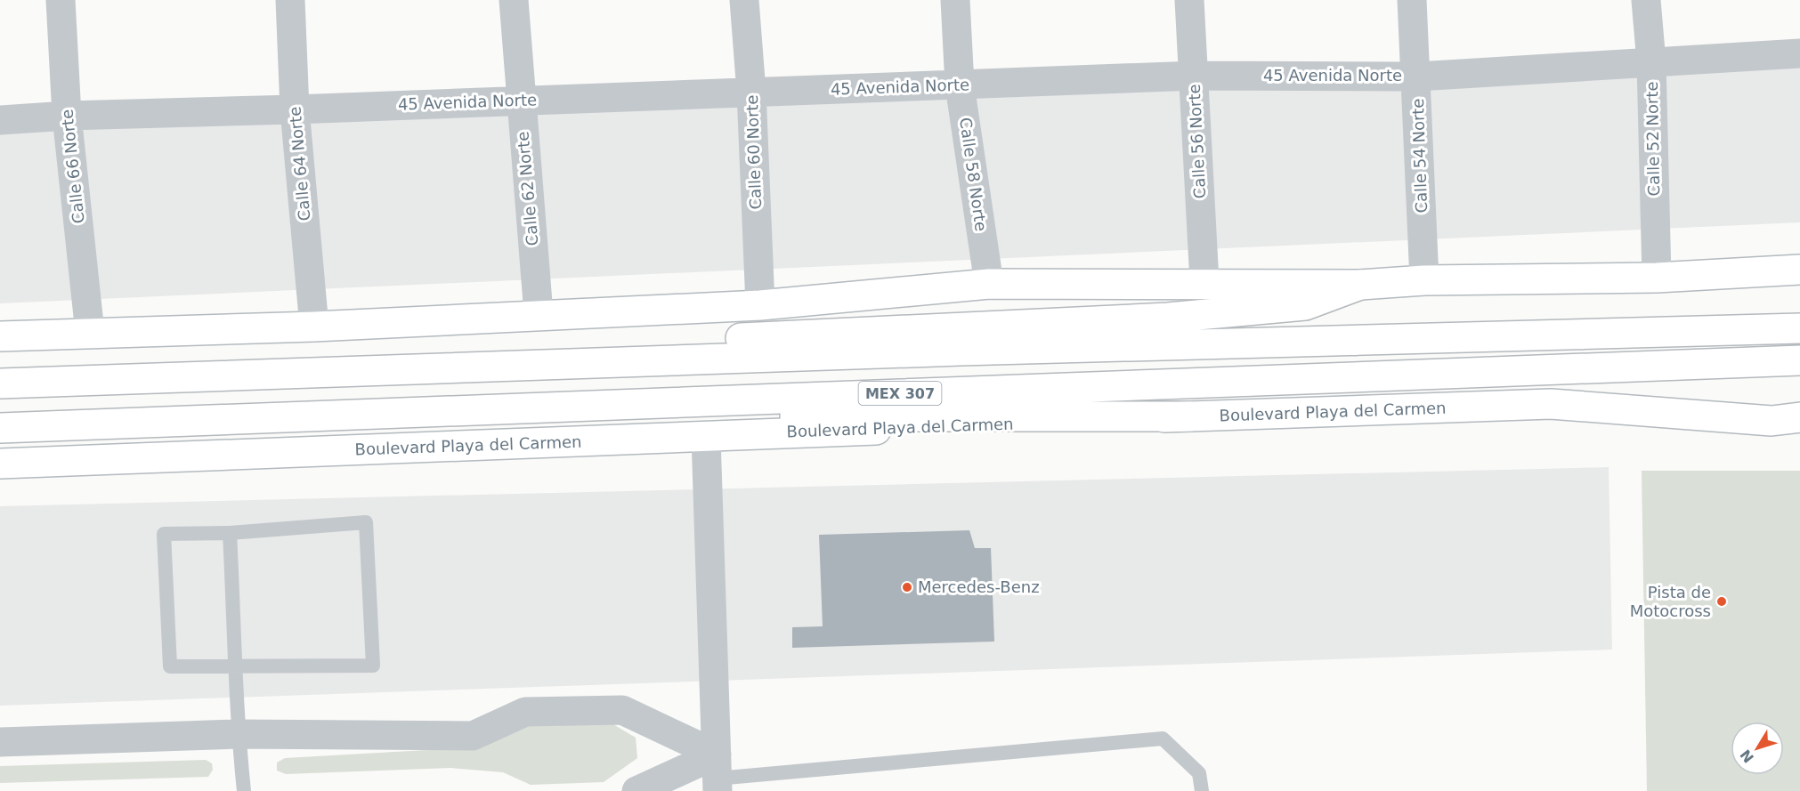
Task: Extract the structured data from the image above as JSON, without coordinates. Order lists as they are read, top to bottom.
{
  "streets": {
    "main road": ["MEX 307", "Boulevard Playa del Carmen"],
    "street": [
      "45 Avenida Norte",
      "Calle 52 Norte",
      "Calle 56 Norte",
      "Calle 60 Norte",
      "Calle 54 Norte",
      "Calle 64 Norte",
      "Calle 66 Norte",
      "Calle 58 Norte",
      "Calle 62 Norte"
    ]
  },
  "crossings": [
    ["45 Avenida Norte", "Calle 52 Norte"],
    ["45 Avenida Norte", "Calle 56 Norte"],
    ["45 Avenida Norte", "Calle 60 Norte"],
    ["45 Avenida Norte", "Calle 54 Norte"],
    ["45 Avenida Norte", "Calle 64 Norte"],
    ["45 Avenida Norte", "Calle 66 Norte"],
    ["45 Avenida Norte", "Calle 58 Norte"],
    ["45 Avenida Norte", "Calle 62 Norte"]
  ],
  "places": ["Mercedes-Benz", "Pista de Motocross"],
  "north": "bottom left"
}
